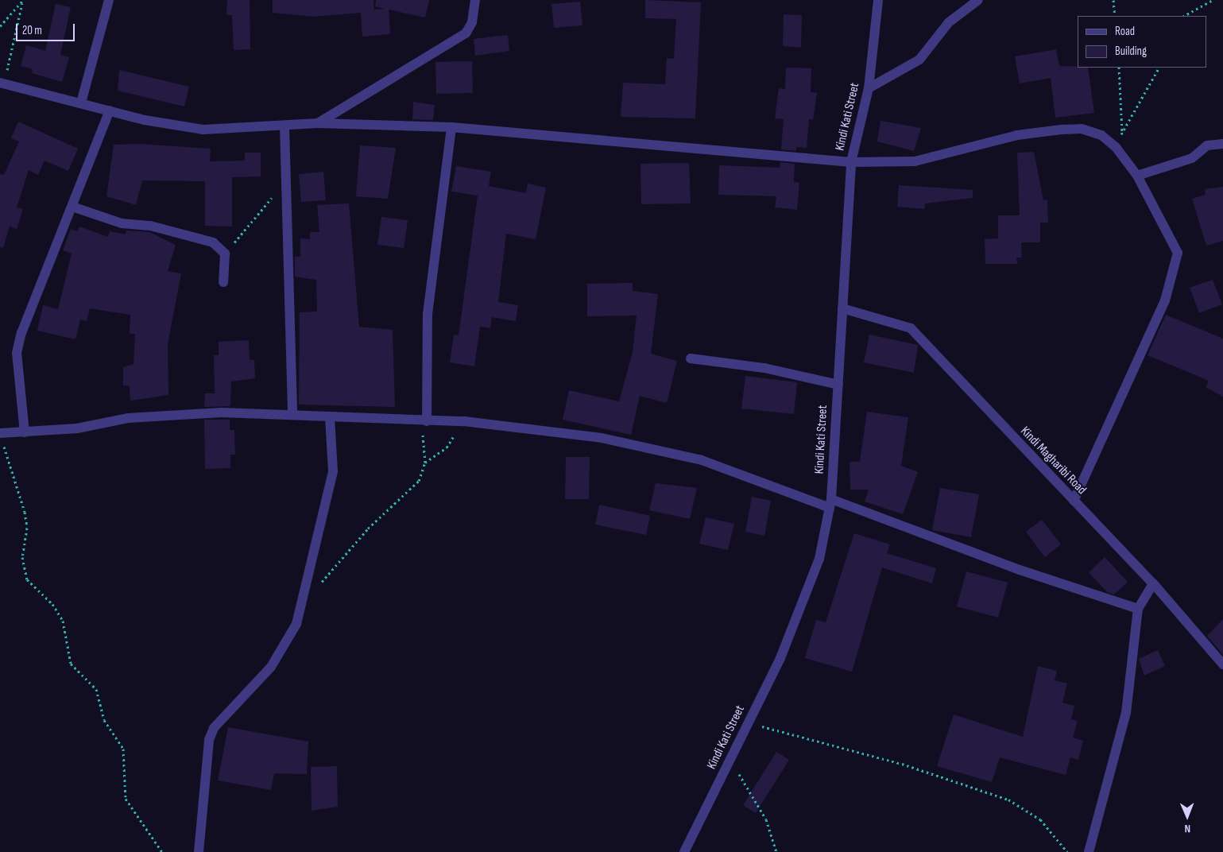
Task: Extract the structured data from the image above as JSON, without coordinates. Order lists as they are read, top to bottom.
{
  "streets": {
    "street": ["Kindi Kati Street", "Kindi Magharibi Road"]
  },
  "crossings": [
    ["Kindi Kati Street", "Kindi Magharibi Road"]
  ],
  "legend": ["Road", "Building"],
  "scale_bar": "20 m",
  "north": "bottom"
}
